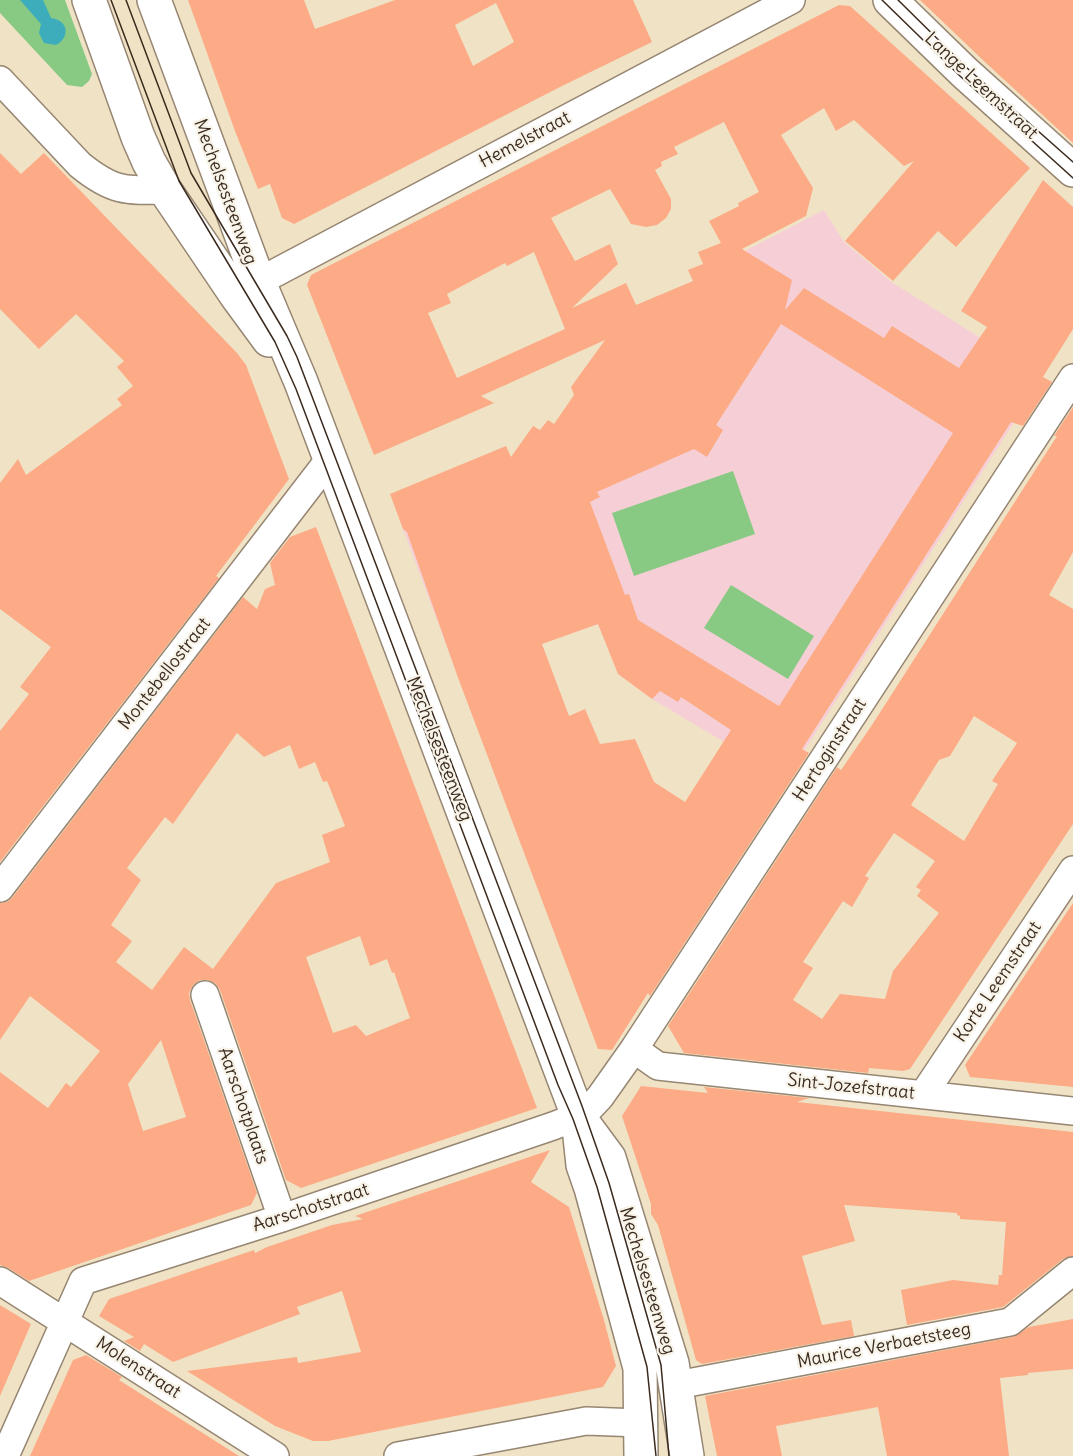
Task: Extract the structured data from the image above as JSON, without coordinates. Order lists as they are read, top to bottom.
{
  "streets": {
    "main road": ["Lange Leemstraat", "Mechelsesteenweg"],
    "street": [
      "Hemelstraat",
      "Montebellostraat",
      "Hertoginstraat",
      "Korte Leemstraat",
      "Sint-Jozefstraat",
      "Aarschotplaats",
      "Aarschotstraat",
      "Maurice Verbaetsteeg",
      "Molenstraat"
    ]
  },
  "crossings": [
    ["Hemelstraat", "Mechelsesteenweg"],
    ["Mechelsesteenweg", "Montebellostraat"],
    ["Mechelsesteenweg", "Hertoginstraat"],
    ["Mechelsesteenweg", "Aarschotstraat"],
    ["Mechelsesteenweg", "Maurice Verbaetsteeg"],
    ["Hertoginstraat", "Sint-Jozefstraat"],
    ["Hertoginstraat", "Aarschotstraat"],
    ["Korte Leemstraat", "Sint-Jozefstraat"],
    ["Aarschotplaats", "Aarschotstraat"],
    ["Aarschotstraat", "Molenstraat"]
  ]
}
